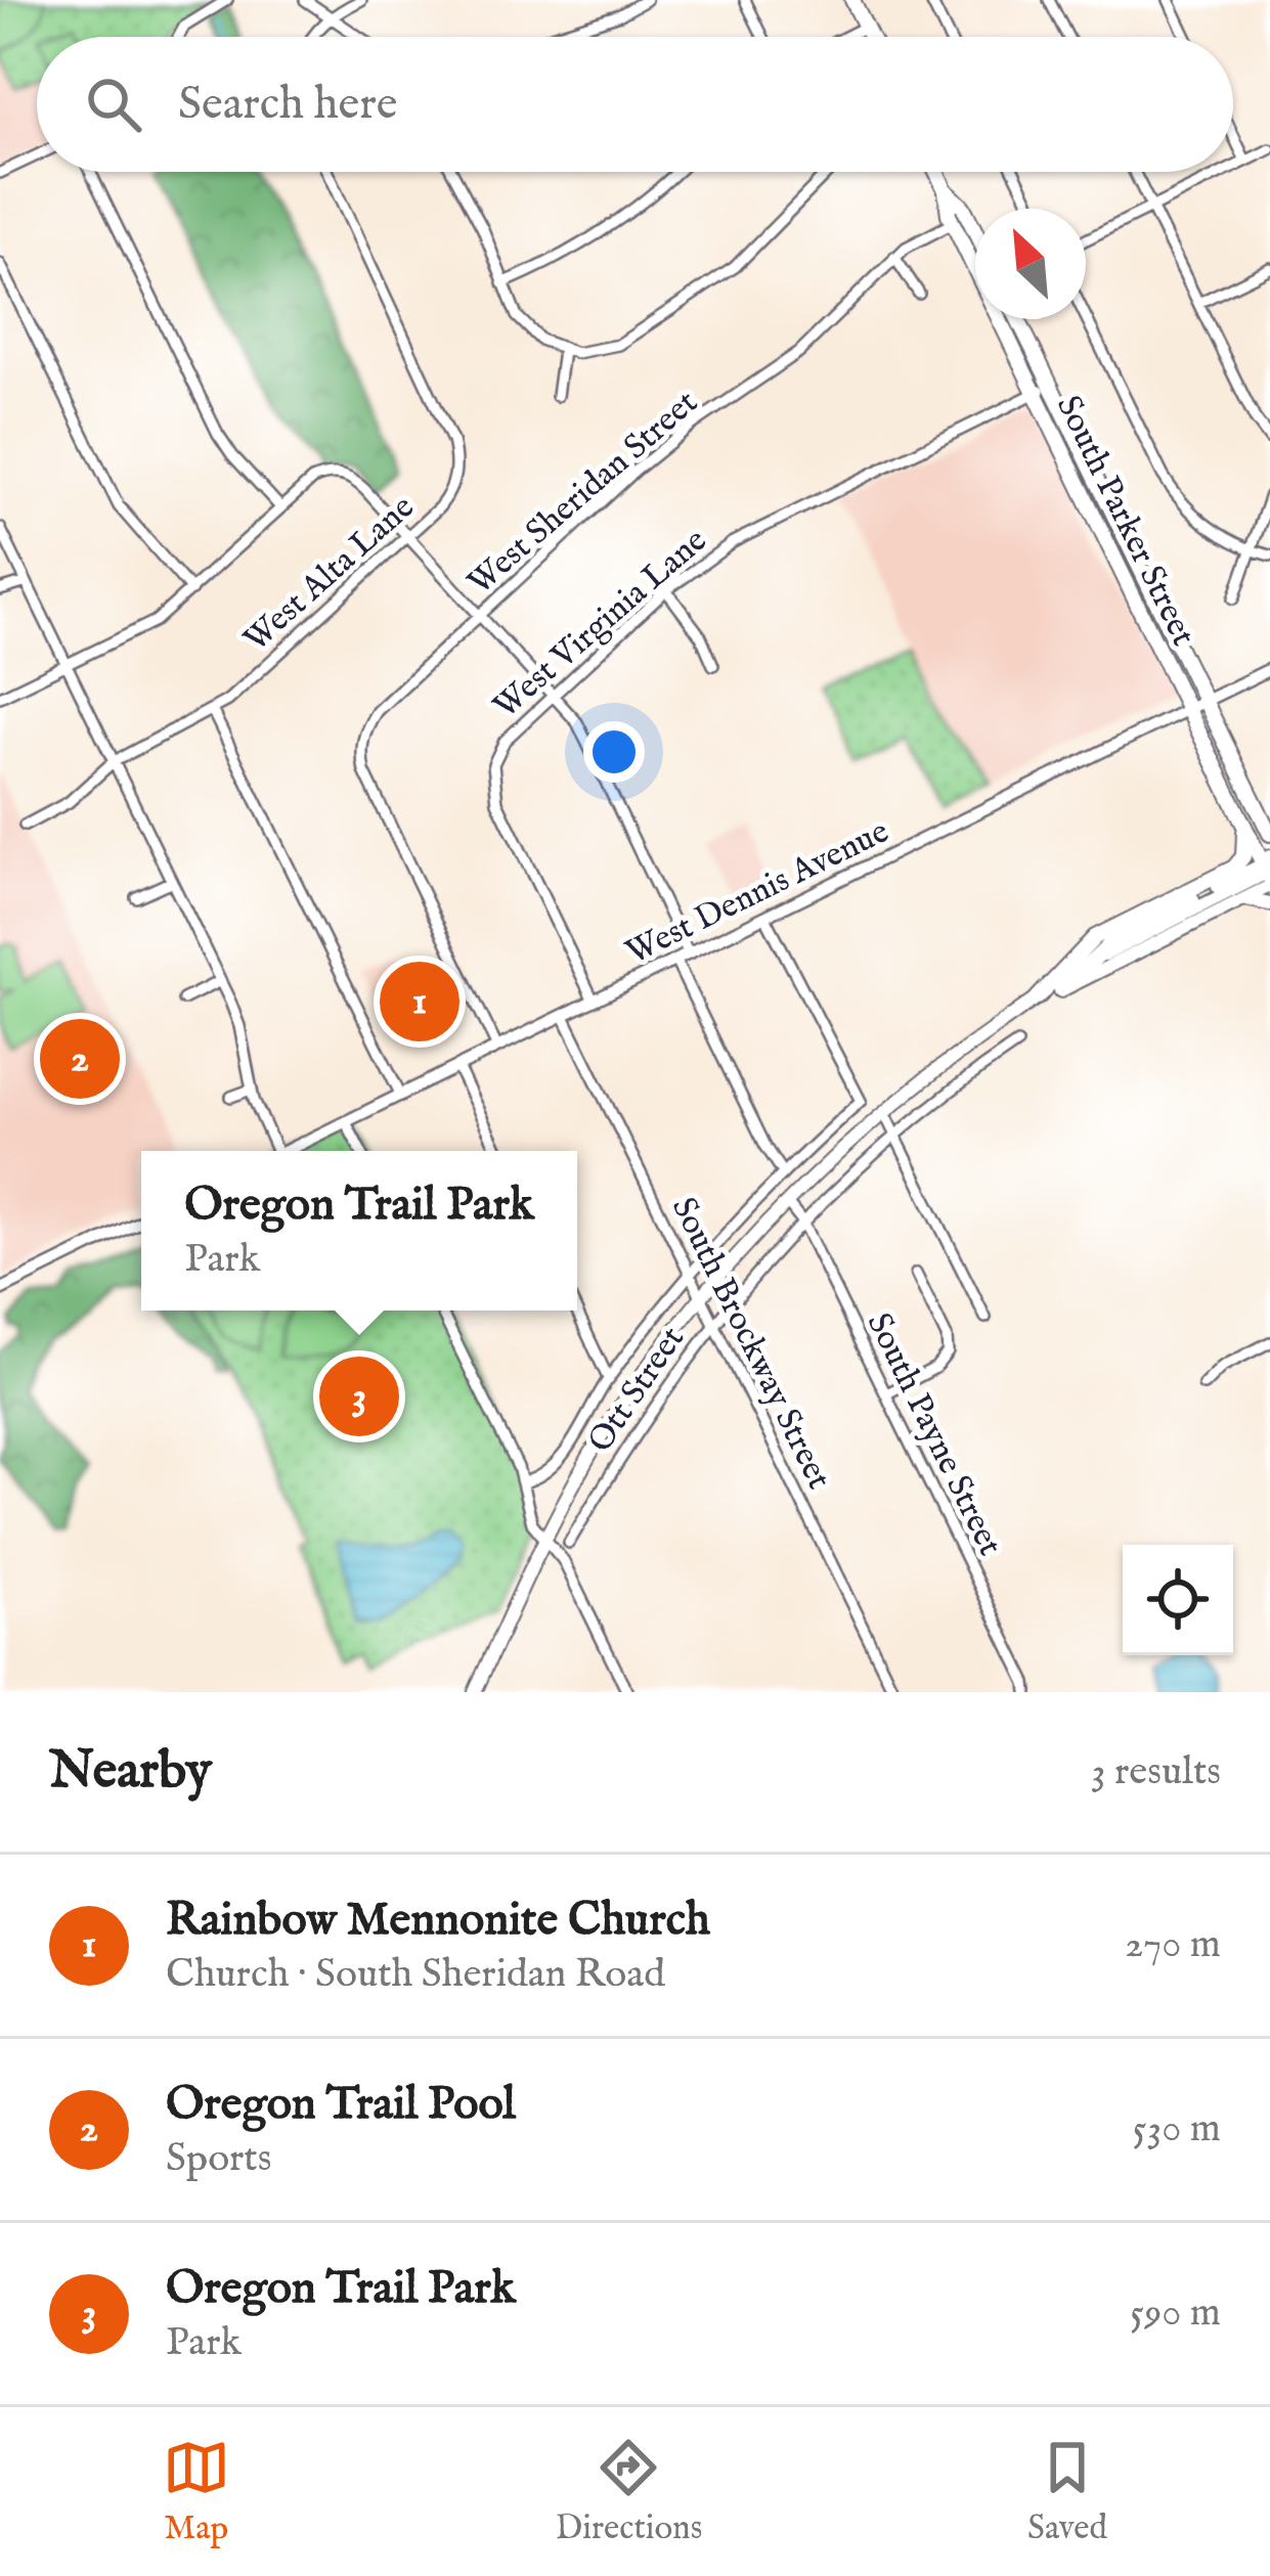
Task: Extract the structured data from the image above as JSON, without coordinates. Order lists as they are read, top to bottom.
{
  "streets": {
    "highway": ["South Parker Street"],
    "street": [
      "West Sheridan Street",
      "West Alta Lane",
      "West Virginia Lane",
      "West Dennis Avenue",
      "South Brockway Street",
      "Ott Street",
      "South Payne Street"
    ]
  },
  "crossings": [
    ["West Sheridan Street", "South Parker Street"],
    ["West Sheridan Street", "West Dennis Avenue"],
    ["South Parker Street", "West Virginia Lane"],
    ["South Parker Street", "West Dennis Avenue"],
    ["West Virginia Lane", "West Dennis Avenue"],
    ["West Dennis Avenue", "South Brockway Street"],
    ["South Brockway Street", "Ott Street"],
    ["Ott Street", "South Payne Street"]
  ],
  "north": "top left",
  "page": {
    "search": "Search here",
    "pins": ["1", "2", "3"],
    "popup": ["Oregon Trail Park", "Park"],
    "heading": ["Nearby", "3 results"],
    "list": [
      {
        "mark": "1",
        "name": "Rainbow Mennonite Church",
        "note": "Church · South Sheridan Road",
        "value": "270 m"
      },
      {
        "mark": "2",
        "name": "Oregon Trail Pool",
        "note": "Sports",
        "value": "530 m"
      },
      {
        "mark": "3",
        "name": "Oregon Trail Park",
        "note": "Park",
        "value": "590 m"
      }
    ],
    "nav": ["Map", "Directions", "Saved"]
  }
}
